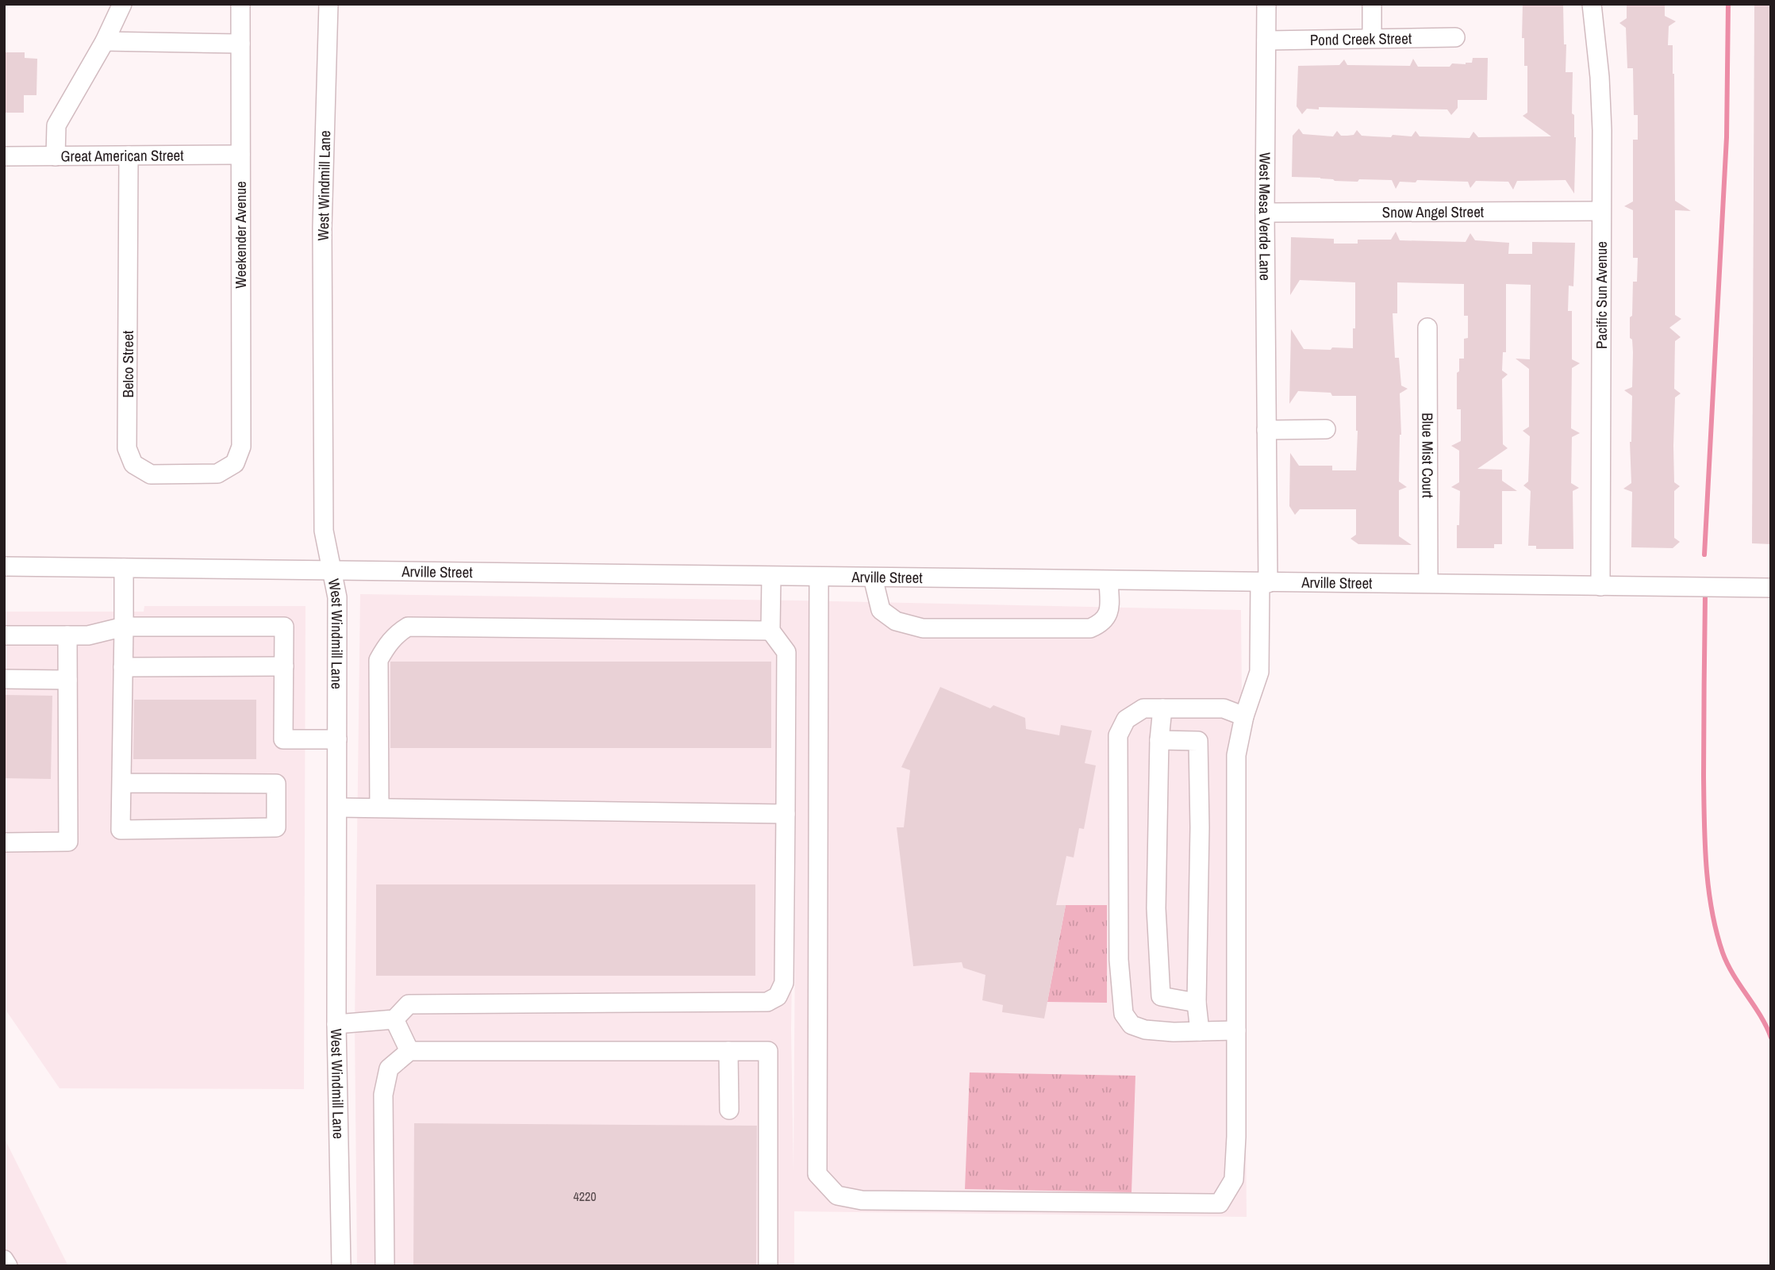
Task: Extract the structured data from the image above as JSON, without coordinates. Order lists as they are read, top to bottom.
{
  "streets": {
    "street": [
      "Pond Creek Street",
      "Great American Street",
      "West Windmill Lane",
      "Snow Angel Street",
      "West Mesa Verde Lane",
      "Weekender Avenue",
      "Pacific Sun Avenue",
      "Belco Street",
      "Blue Mist Court",
      "Arville Street"
    ]
  },
  "crossings": [
    ["Pond Creek Street", "West Mesa Verde Lane"],
    ["Great American Street", "Weekender Avenue"],
    ["Great American Street", "Belco Street"],
    ["West Windmill Lane", "Arville Street"],
    ["Snow Angel Street", "West Mesa Verde Lane"],
    ["Snow Angel Street", "Pacific Sun Avenue"],
    ["West Mesa Verde Lane", "Arville Street"],
    ["Weekender Avenue", "Belco Street"],
    ["Pacific Sun Avenue", "Arville Street"],
    ["Blue Mist Court", "Arville Street"]
  ],
  "house_numbers": ["4220"]
}
